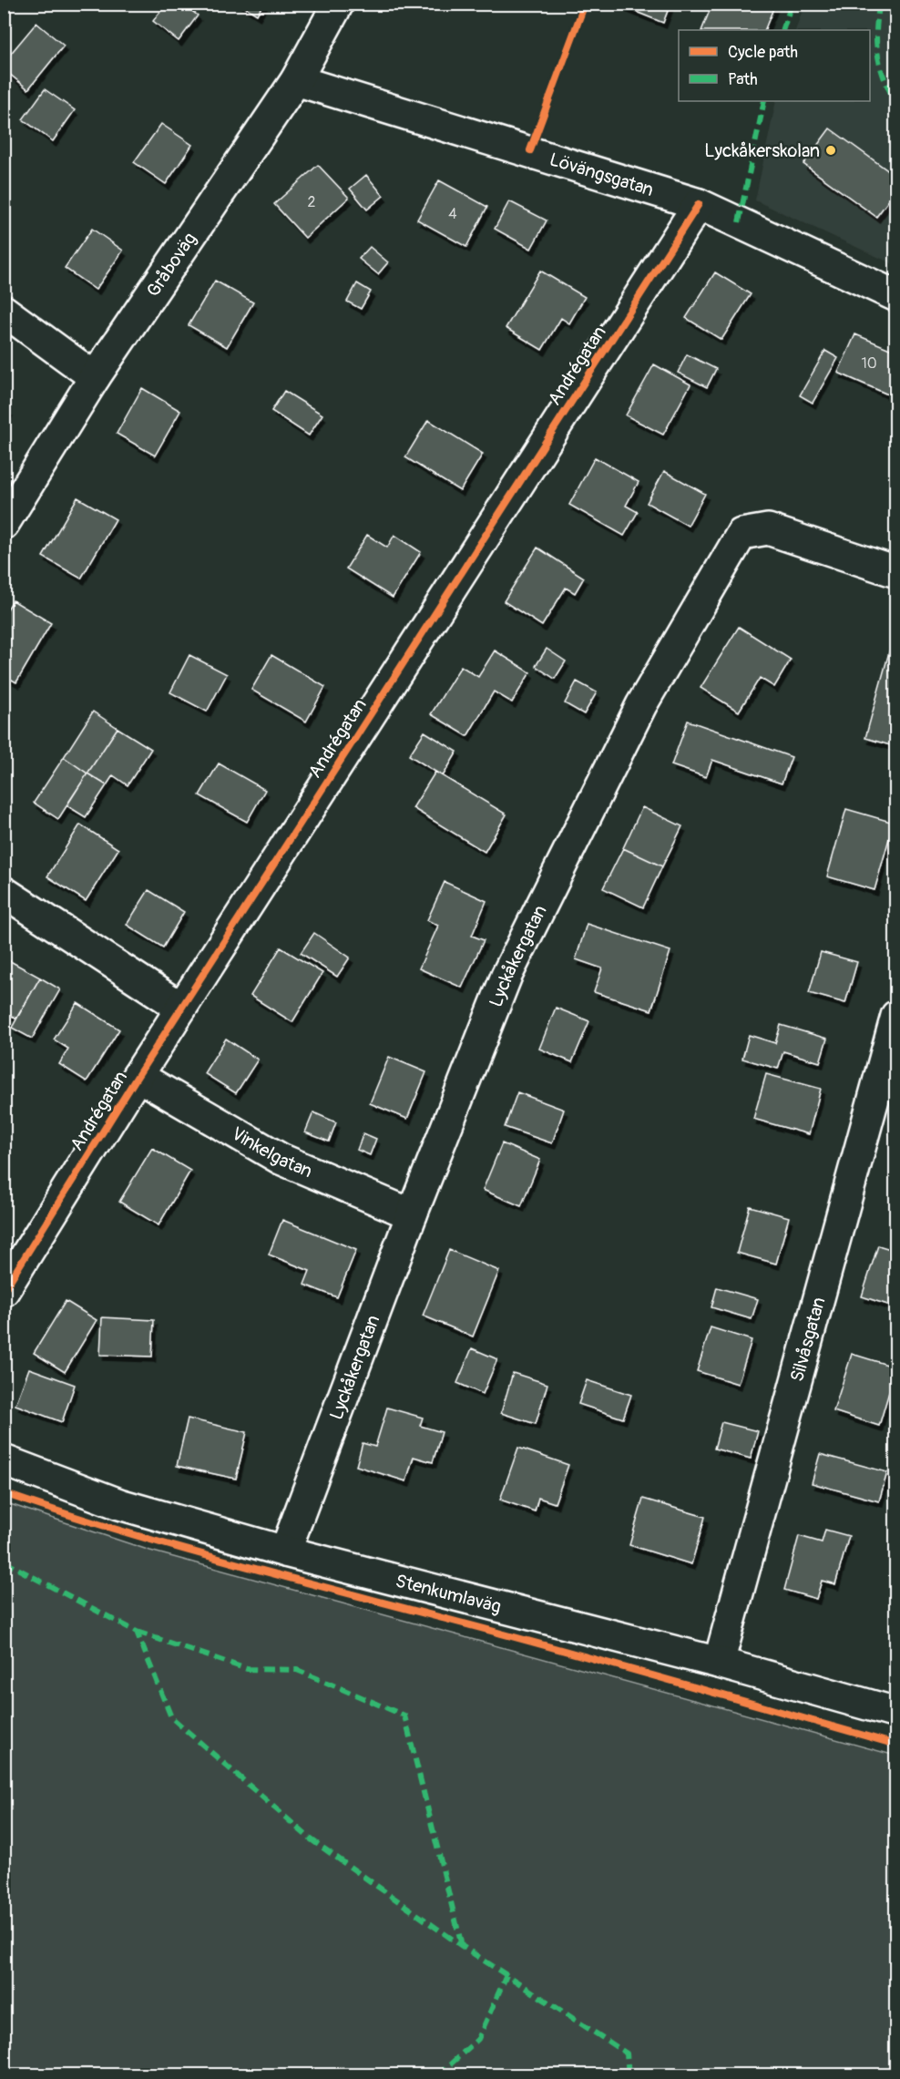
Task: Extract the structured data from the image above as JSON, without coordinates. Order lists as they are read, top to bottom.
{
  "streets": {
    "street": [
      "Lövängsgatan",
      "Gråboväg",
      "Andrégatan",
      "Lyckåkergatan",
      "Vinkelgatan",
      "Silvåsgatan",
      "Stenkumlaväg"
    ]
  },
  "crossings": [
    ["Lövängsgatan", "Gråboväg"],
    ["Lövängsgatan", "Andrégatan"],
    ["Andrégatan", "Vinkelgatan"],
    ["Lyckåkergatan", "Vinkelgatan"],
    ["Lyckåkergatan", "Stenkumlaväg"],
    ["Silvåsgatan", "Stenkumlaväg"]
  ],
  "places": ["Lyckåkerskolan"],
  "house_numbers": ["2", "4", "10"],
  "legend": ["Cycle path", "Path"]
}
